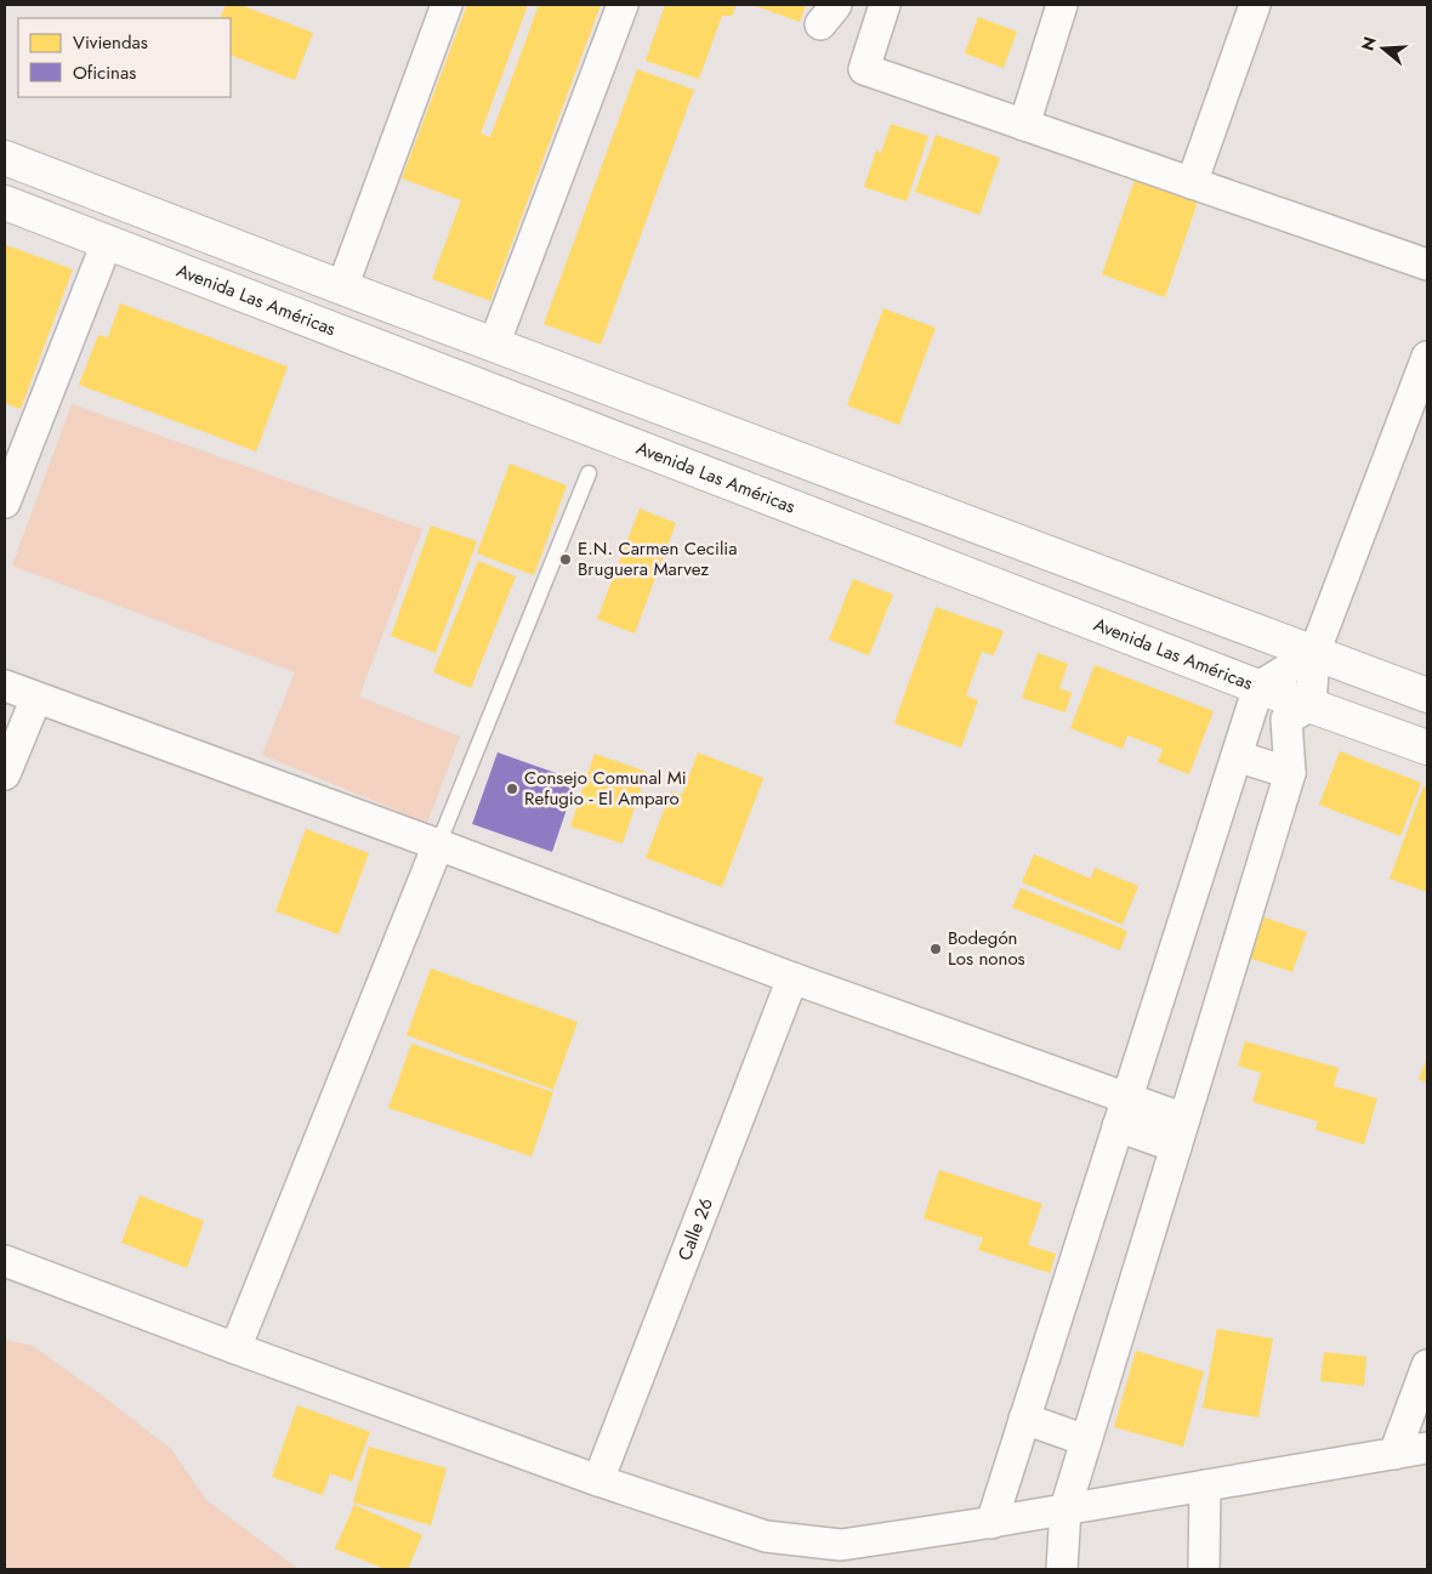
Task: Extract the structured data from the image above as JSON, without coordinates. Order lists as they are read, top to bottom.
{
  "streets": {
    "main road": ["Avenida Las Américas"],
    "street": ["Calle 26"]
  },
  "places": ["E.N. Carmen Cecilia Bruguera Marvez", "Consejo Comunal Mi Refugio - El Amparo", "Bodegón Los nonos"],
  "legend": ["Viviendas", "Oficinas"],
  "north": "left"
}
